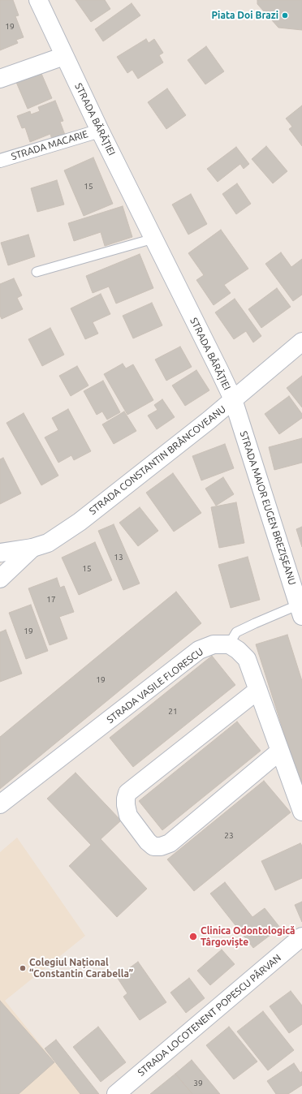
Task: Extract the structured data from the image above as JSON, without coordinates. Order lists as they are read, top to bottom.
{
  "streets": {
    "street": [
      "STRADA BĂRĂȚIEI",
      "STRADA MACARIE",
      "STRADA CONSTANTIN BRÂNCOVEANU",
      "STRADA MAIOR EUGEN BREZIȘEANU",
      "STRADA VASILE FLORESCU",
      "STRADA LOCOTENENT POPESCU PÂRVAN"
    ]
  },
  "crossings": [
    ["STRADA BĂRĂȚIEI", "STRADA MACARIE"],
    ["STRADA BĂRĂȚIEI", "STRADA CONSTANTIN BRÂNCOVEANU"],
    ["STRADA BĂRĂȚIEI", "STRADA MAIOR EUGEN BREZIȘEANU"],
    ["STRADA CONSTANTIN BRÂNCOVEANU", "STRADA MAIOR EUGEN BREZIȘEANU"]
  ],
  "places": ["Piata Doi Brazi", "Clinica Odontologică Târgoviște", "Colegiul Național “Constantin Carabella”"],
  "house_numbers": [
    "19",
    "15",
    "13",
    "15",
    "17",
    "19",
    "19",
    "21",
    "23",
    "39"
  ]
}
